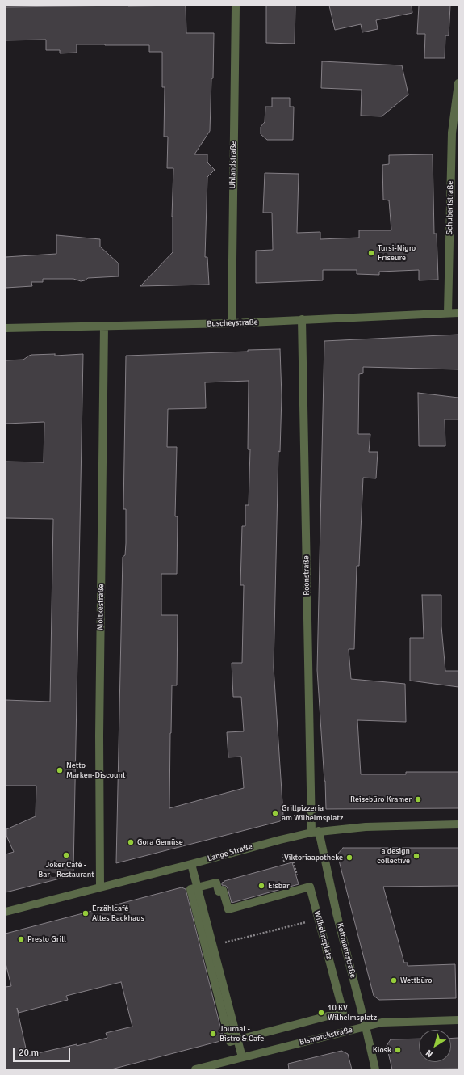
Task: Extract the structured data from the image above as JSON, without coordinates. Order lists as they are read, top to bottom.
{
  "streets": {
    "street": [
      "Uhlandstraße",
      "Schubertstraße",
      "Buscheystraße",
      "Roonstraße",
      "Moltkestraße",
      "Lange Straße",
      "Wilhelmsplatz",
      "Kottmannstraße",
      "Bismarckstraße"
    ]
  },
  "crossings": [
    ["Uhlandstraße", "Buscheystraße"],
    ["Schubertstraße", "Buscheystraße"],
    ["Buscheystraße", "Roonstraße"],
    ["Buscheystraße", "Moltkestraße"],
    ["Roonstraße", "Lange Straße"],
    ["Roonstraße", "Kottmannstraße"],
    ["Moltkestraße", "Lange Straße"],
    ["Lange Straße", "Kottmannstraße"],
    ["Kottmannstraße", "Bismarckstraße"]
  ],
  "places": [
    "Tursi-Nigro Friseure",
    "Netto Marken-Discount",
    "Reisebüro Kramer",
    "Grillpizzeria am Wilhelmsplatz",
    "Gora Gemüse",
    "Joker Café - Bar - Restaurant",
    "a design collective",
    "Viktoriaapotheke",
    "Eisbar",
    "Erzählcafé Altes Backhaus",
    "Presto Grill",
    "Wettbüro",
    "10 KV Wilhelmsplatz",
    "Journal - Bistro & Cafe",
    "Kiosk"
  ],
  "scale_bar": "20 m",
  "north": "bottom left"
}
